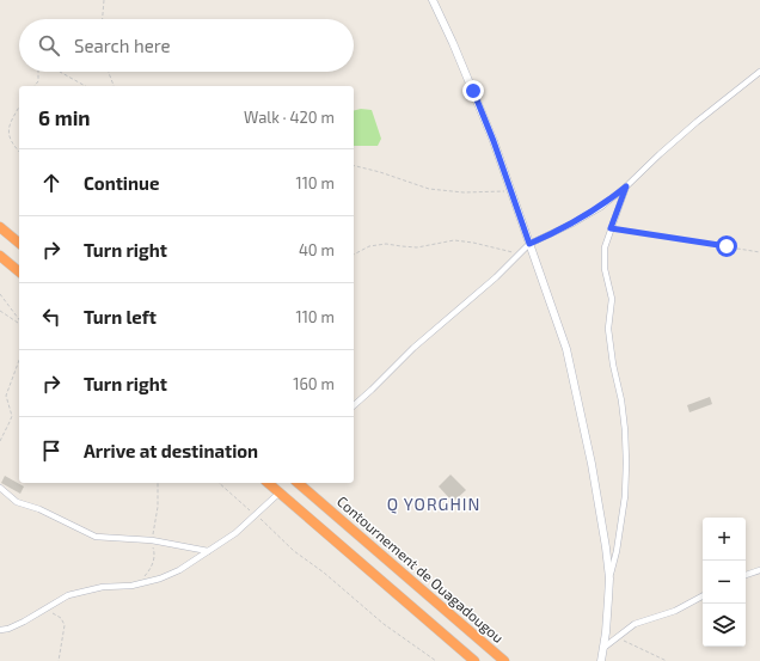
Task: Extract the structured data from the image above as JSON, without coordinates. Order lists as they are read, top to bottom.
{
  "streets": {
    "highway": ["Contournement de Ouagadougou"]
  },
  "districts": ["Q YORGHIN"],
  "page": {
    "search": "Search here",
    "heading": ["6 min", "Walk · 420 m"],
    "list": [
      ["Continue", "110 m"],
      ["Turn right", "40 m"],
      ["Turn left", "110 m"],
      ["Turn right", "160 m"],
      "Arrive at destination"
    ],
    "map_buttons": ["+", "−"]
  }
}
